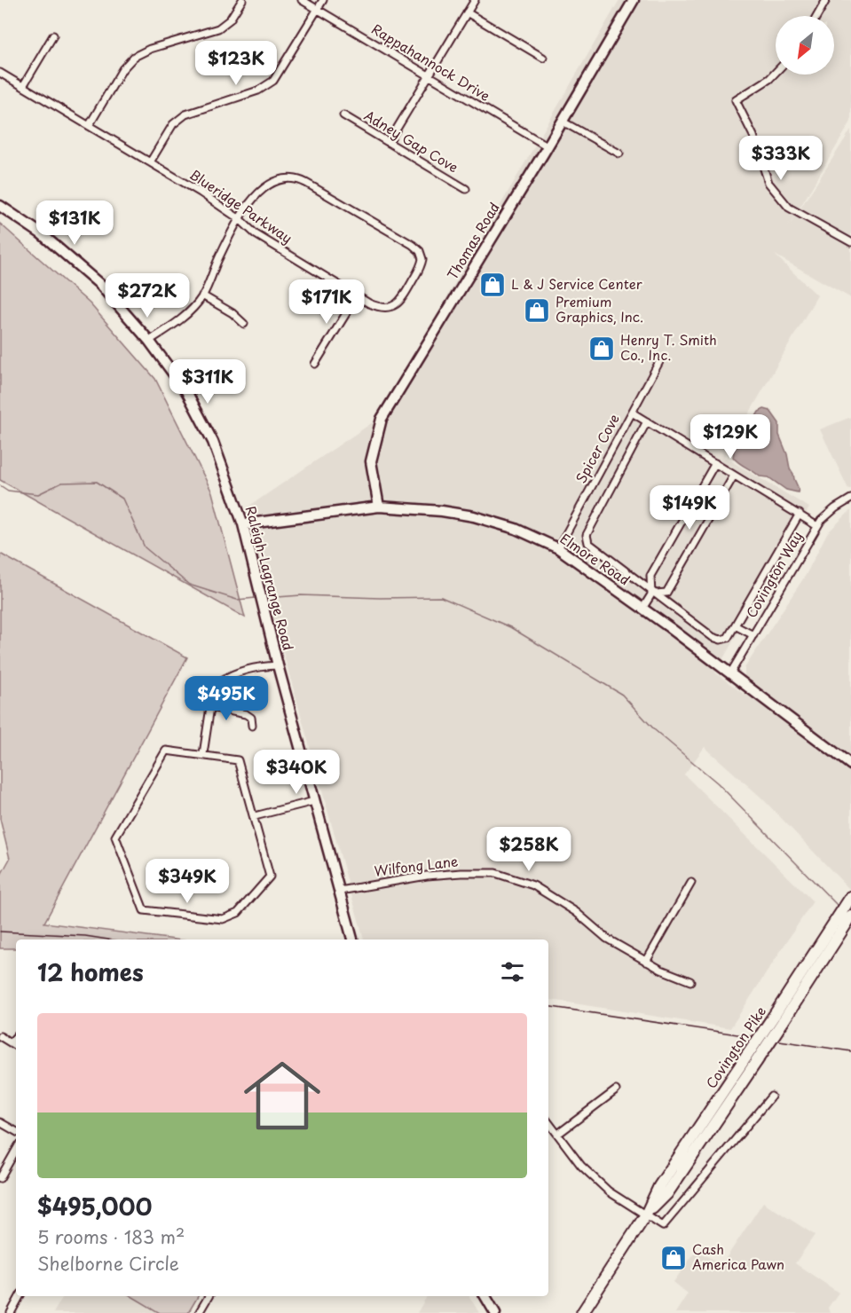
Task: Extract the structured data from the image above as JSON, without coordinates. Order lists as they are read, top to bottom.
{
  "streets": {
    "main road": ["Covington Pike"],
    "street": [
      "Rappahannock Drive",
      "Adney Gap Cove",
      "Blueridge Parkway",
      "Thomas Road",
      "Spicer Cove",
      "Elmore Road",
      "Covington Way",
      "Raleigh-Lagrange Road",
      "Wilfong Lane"
    ]
  },
  "crossings": [
    ["Rappahannock Drive", "Thomas Road"],
    ["Thomas Road", "Elmore Road"],
    ["Spicer Cove", "Elmore Road"],
    ["Elmore Road", "Covington Way"],
    ["Elmore Road", "Raleigh-Lagrange Road"],
    ["Raleigh-Lagrange Road", "Wilfong Lane"]
  ],
  "places": {
    "shop": [
      "L & J Service Center",
      "Premium Graphics, Inc.",
      "Henry T. Smith Co., Inc.",
      "Cash America Pawn"
    ]
  },
  "north": "bottom left",
  "page": {
    "price": [
      "$123K",
      "$333K",
      "$131K",
      "$272K",
      "$171K",
      "$311K",
      "$129K",
      "$149K",
      "$495K",
      "$340K",
      "$258K",
      "$349K"
    ],
    "heading": "12 homes",
    "list": [
      {
        "name": "$495,000",
        "note": "5 rooms · 183 m² · Shelborne Circle"
      }
    ]
  }
}
